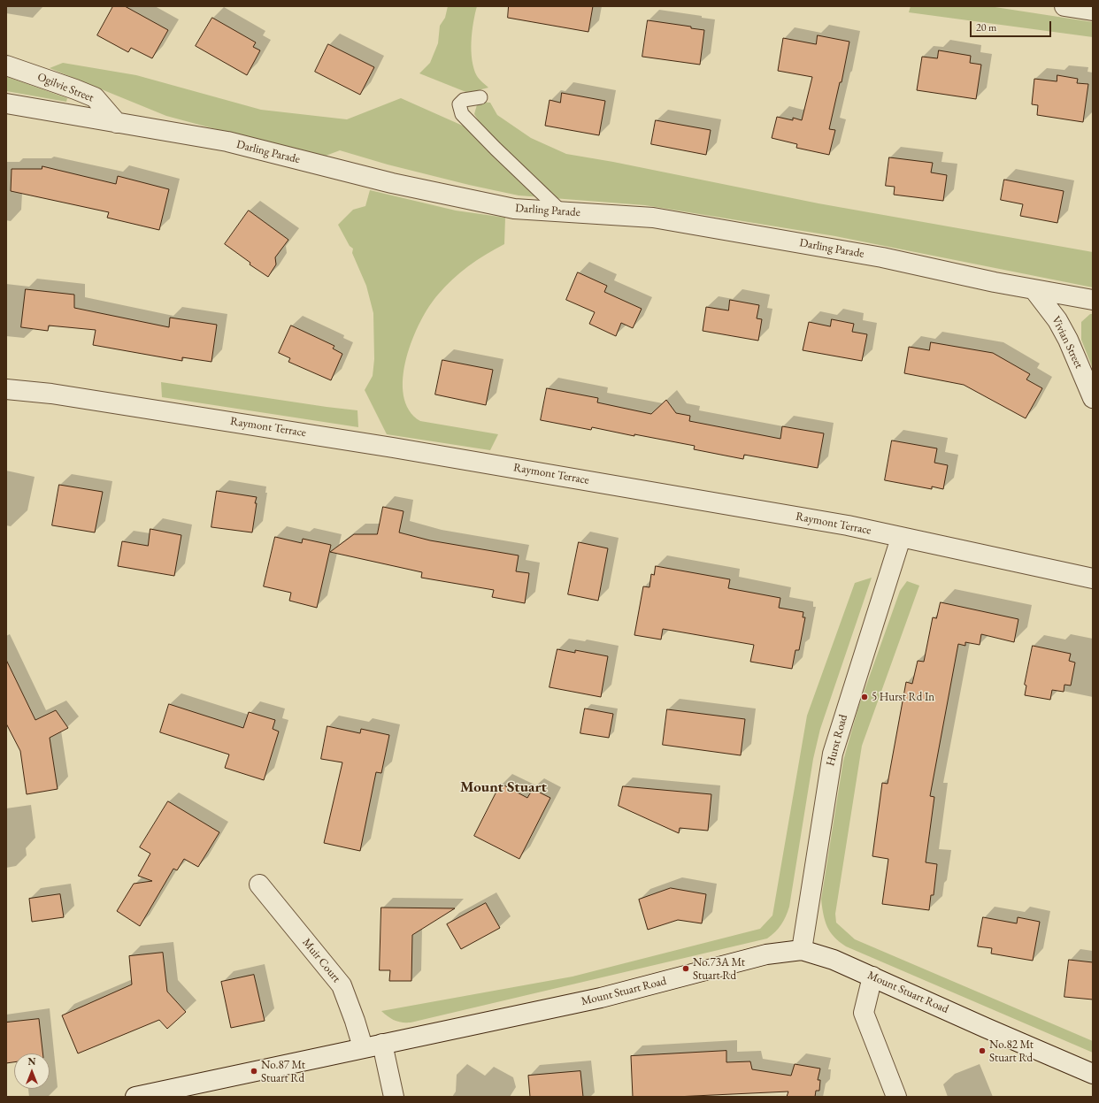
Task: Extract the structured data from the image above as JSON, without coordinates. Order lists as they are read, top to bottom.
{
  "streets": {
    "street": [
      "Ogilvie Street",
      "Darling Parade",
      "Vivian Street",
      "Raymont Terrace",
      "Hurst Road",
      "Muir Court",
      "Mount Stuart Road"
    ]
  },
  "crossings": [
    ["Ogilvie Street", "Darling Parade"],
    ["Darling Parade", "Vivian Street"],
    ["Raymont Terrace", "Hurst Road"],
    ["Hurst Road", "Mount Stuart Road"],
    ["Muir Court", "Mount Stuart Road"]
  ],
  "districts": ["Mount Stuart"],
  "places": [
    "5 Hurst Rd In",
    "No.73A Mt Stuart Rd",
    "No.82 Mt Stuart Rd",
    "No.87 Mt Stuart Rd"
  ],
  "scale_bar": "20 m",
  "north": "top"
}
